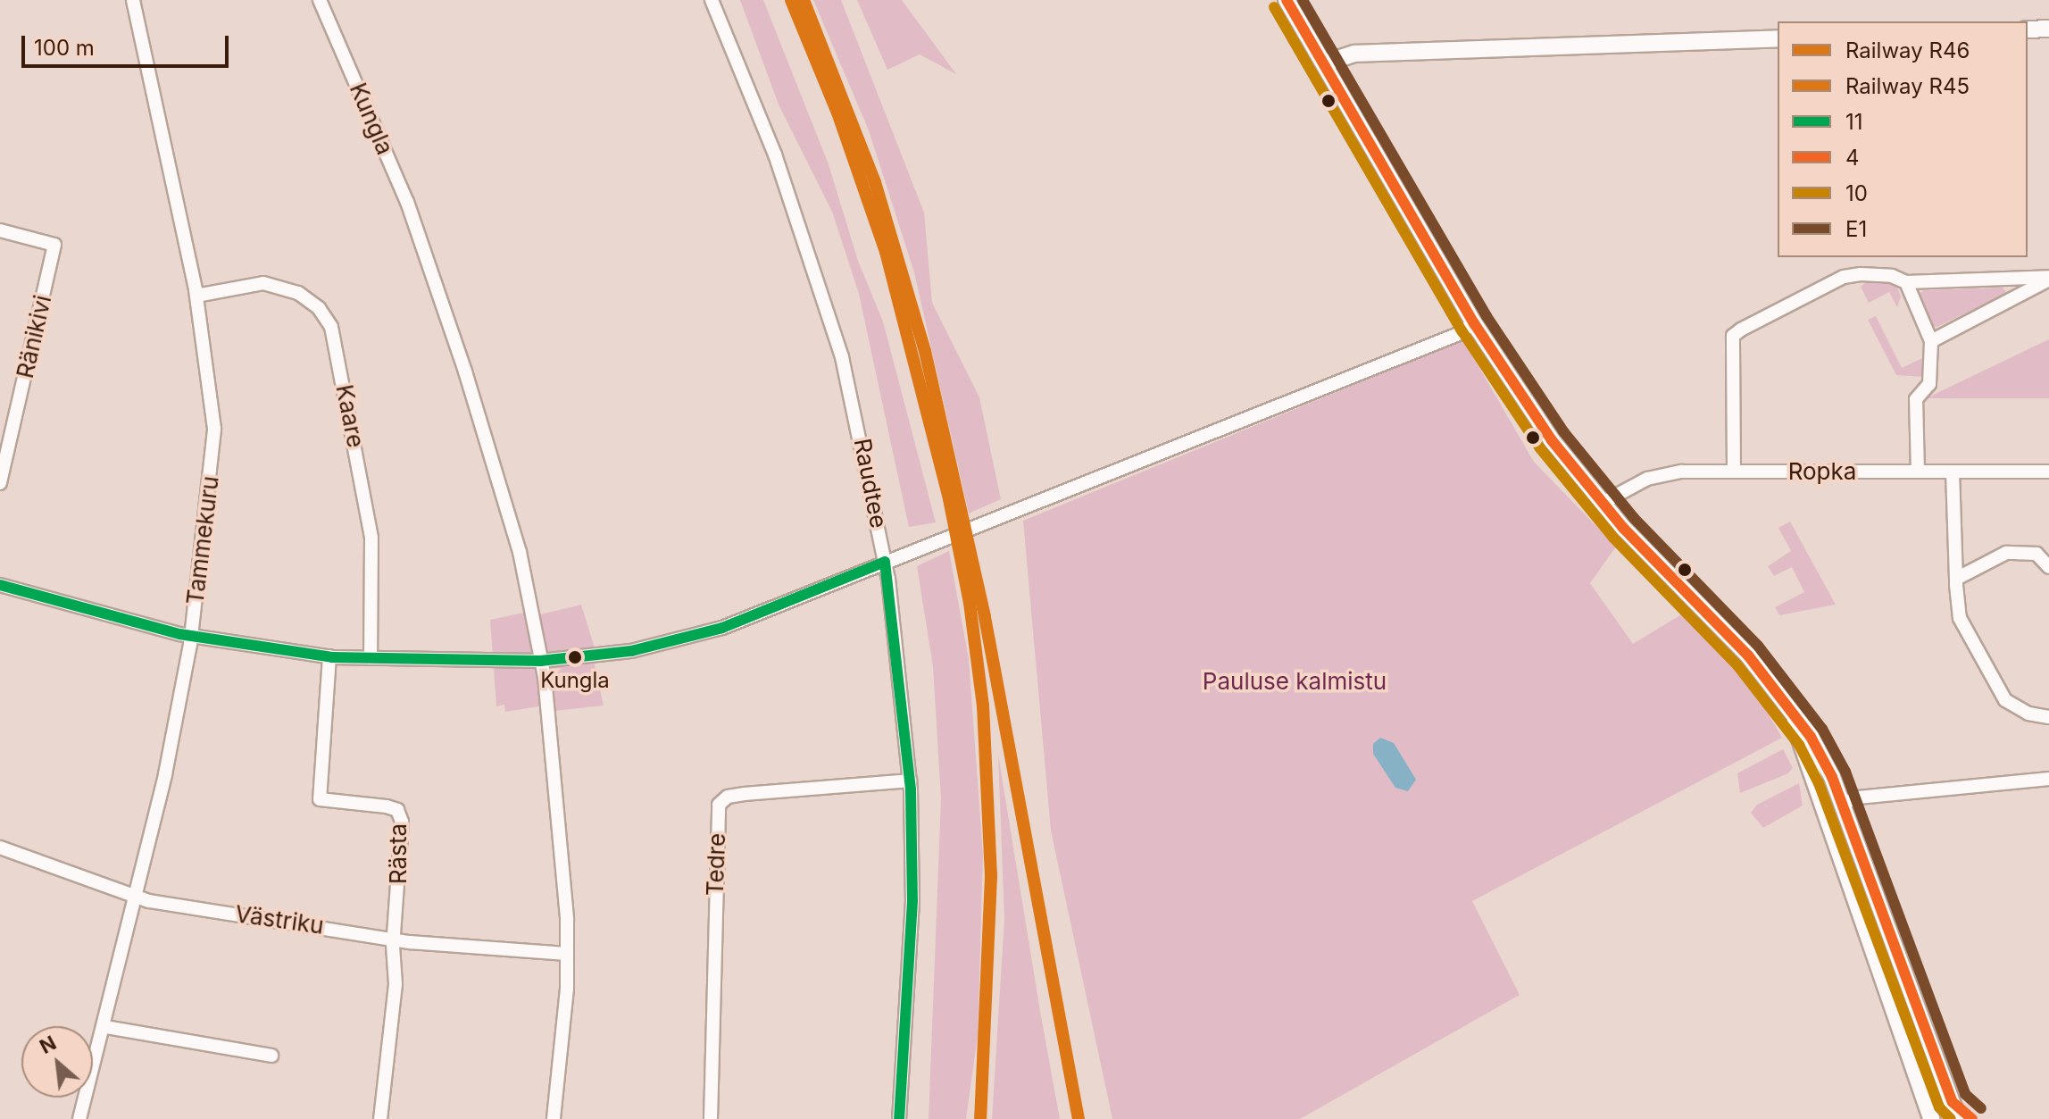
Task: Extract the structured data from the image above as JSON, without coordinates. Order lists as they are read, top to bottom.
{
  "streets": {
    "street": [
      "Kungla",
      "Ränikivi",
      "Kaare",
      "Ropka",
      "Raudtee",
      "Tammekuru",
      "Rästa",
      "Tedre",
      "Västriku"
    ]
  },
  "crossings": [
    ["Kungla", "Västriku"],
    ["Kaare", "Tammekuru"],
    ["Raudtee", "Tedre"],
    ["Tammekuru", "Västriku"],
    ["Rästa", "Västriku"]
  ],
  "parks": ["Pauluse kalmistu"],
  "places": ["Kungla"],
  "lines": [
    "rail line R46",
    "rail line R45",
    "transit line 4",
    "transit line E1",
    "transit line 10",
    "transit line 11"
  ],
  "legend": [
    "Railway R46",
    "Railway R45",
    "11",
    "4",
    "10",
    "E1"
  ],
  "scale_bar": "100 m",
  "north": "top left"
}
